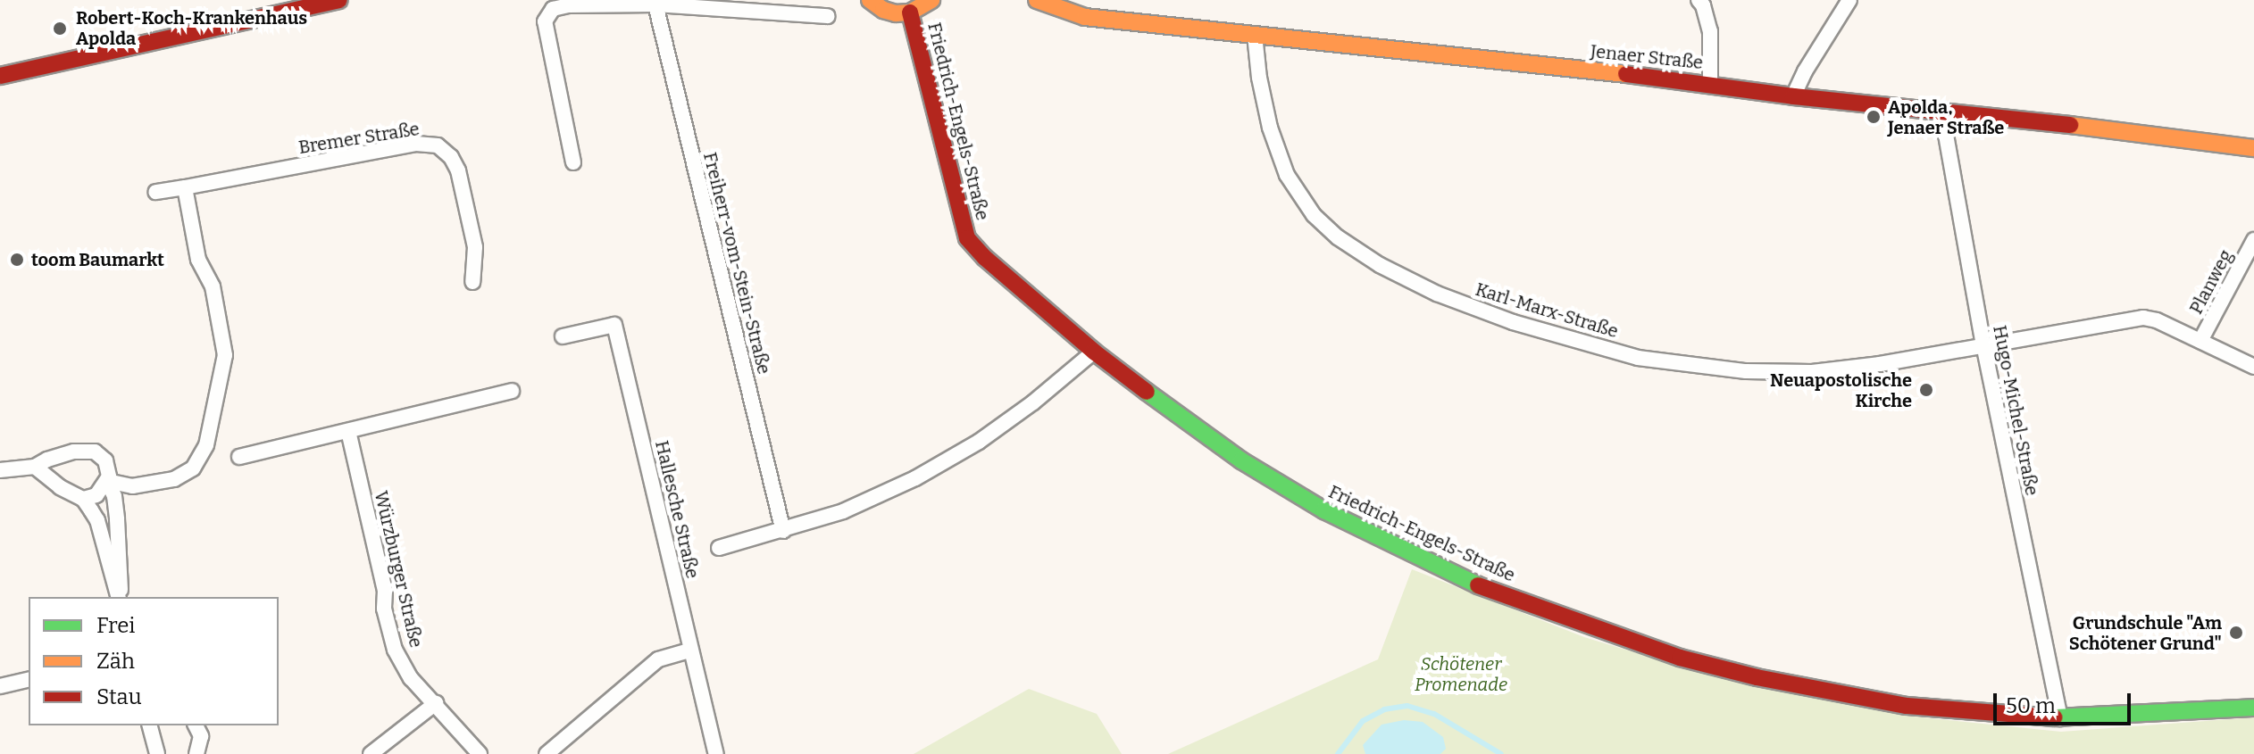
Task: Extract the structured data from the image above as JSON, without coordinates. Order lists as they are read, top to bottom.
{
  "streets": {
    "street": [
      "Jenaer Straße",
      "Friedrich-Engels-Straße",
      "Bremer Straße",
      "Freiherr-vom-Stein-Straße",
      "Planweg",
      "Karl-Marx-Straße",
      "Hugo-Michel-Straße",
      "Hallesche Straße",
      "Würzburger Straße"
    ]
  },
  "crossings": [
    ["Jenaer Straße", "Karl-Marx-Straße"],
    ["Jenaer Straße", "Hugo-Michel-Straße"],
    ["Friedrich-Engels-Straße", "Hugo-Michel-Straße"],
    ["Planweg", "Karl-Marx-Straße"],
    ["Karl-Marx-Straße", "Hugo-Michel-Straße"]
  ],
  "parks": ["Schötener Promenade"],
  "places": [
    "Robert-Koch-Krankenhaus Apolda",
    "Apolda, Jenaer Straße",
    "toom Baumarkt",
    "Neuapostolische Kirche",
    "Grundschule \"Am Schötener Grund\""
  ],
  "legend": ["Frei", "Zäh", "Stau"],
  "scale_bar": "50 m"
}
